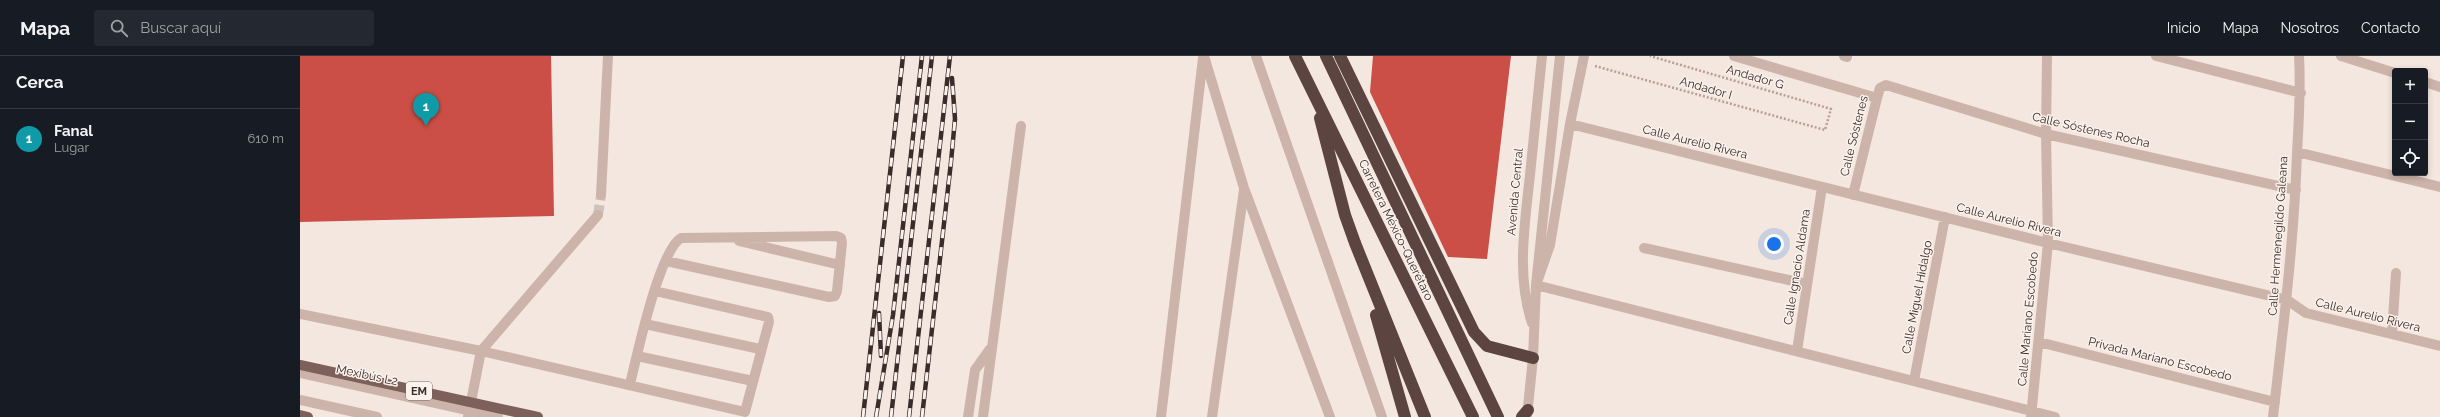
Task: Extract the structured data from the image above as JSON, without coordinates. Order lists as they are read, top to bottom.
{
  "streets": {
    "highway": ["Carretera México-Querétaro"],
    "main road": ["EM"],
    "street": [
      "Calle Sóstenes Rocha",
      "Calle Sóstenes",
      "Calle Aurelio Rivera",
      "Avenida Central",
      "Calle Hermenegildo Galeana",
      "Calle Ignacio Aldama",
      "Calle Miguel Hidalgo",
      "Calle Mariano Escobedo",
      "Privada Mariano Escobedo",
      "Mexibús L2"
    ],
    "path": ["Andador G", "Andador I"]
  },
  "crossings": [
    ["Andador G", "Andador I"],
    ["Calle Sóstenes Rocha", "Calle Sóstenes"],
    ["Calle Sóstenes Rocha", "Calle Hermenegildo Galeana"],
    ["Calle Sóstenes Rocha", "Calle Mariano Escobedo"],
    ["Calle Sóstenes", "Calle Aurelio Rivera"],
    ["Calle Aurelio Rivera", "Calle Hermenegildo Galeana"],
    ["Calle Aurelio Rivera", "Calle Ignacio Aldama"],
    ["Calle Aurelio Rivera", "Calle Miguel Hidalgo"],
    ["Calle Aurelio Rivera", "Calle Mariano Escobedo"],
    ["Calle Hermenegildo Galeana", "Privada Mariano Escobedo"],
    ["Calle Mariano Escobedo", "Privada Mariano Escobedo"],
    ["Mexibús L2", "EM"]
  ],
  "page": {
    "header": "Mapa",
    "search": "Buscar aquí",
    "nav": [
      "Inicio",
      "Mapa",
      "Nosotros",
      "Contacto"
    ],
    "heading": "Cerca",
    "map_buttons": ["+", "−"],
    "pins": "1",
    "list": [
      {
        "mark": "1",
        "name": "Fanal",
        "note": "Lugar",
        "value": "610 m"
      }
    ]
  }
}
